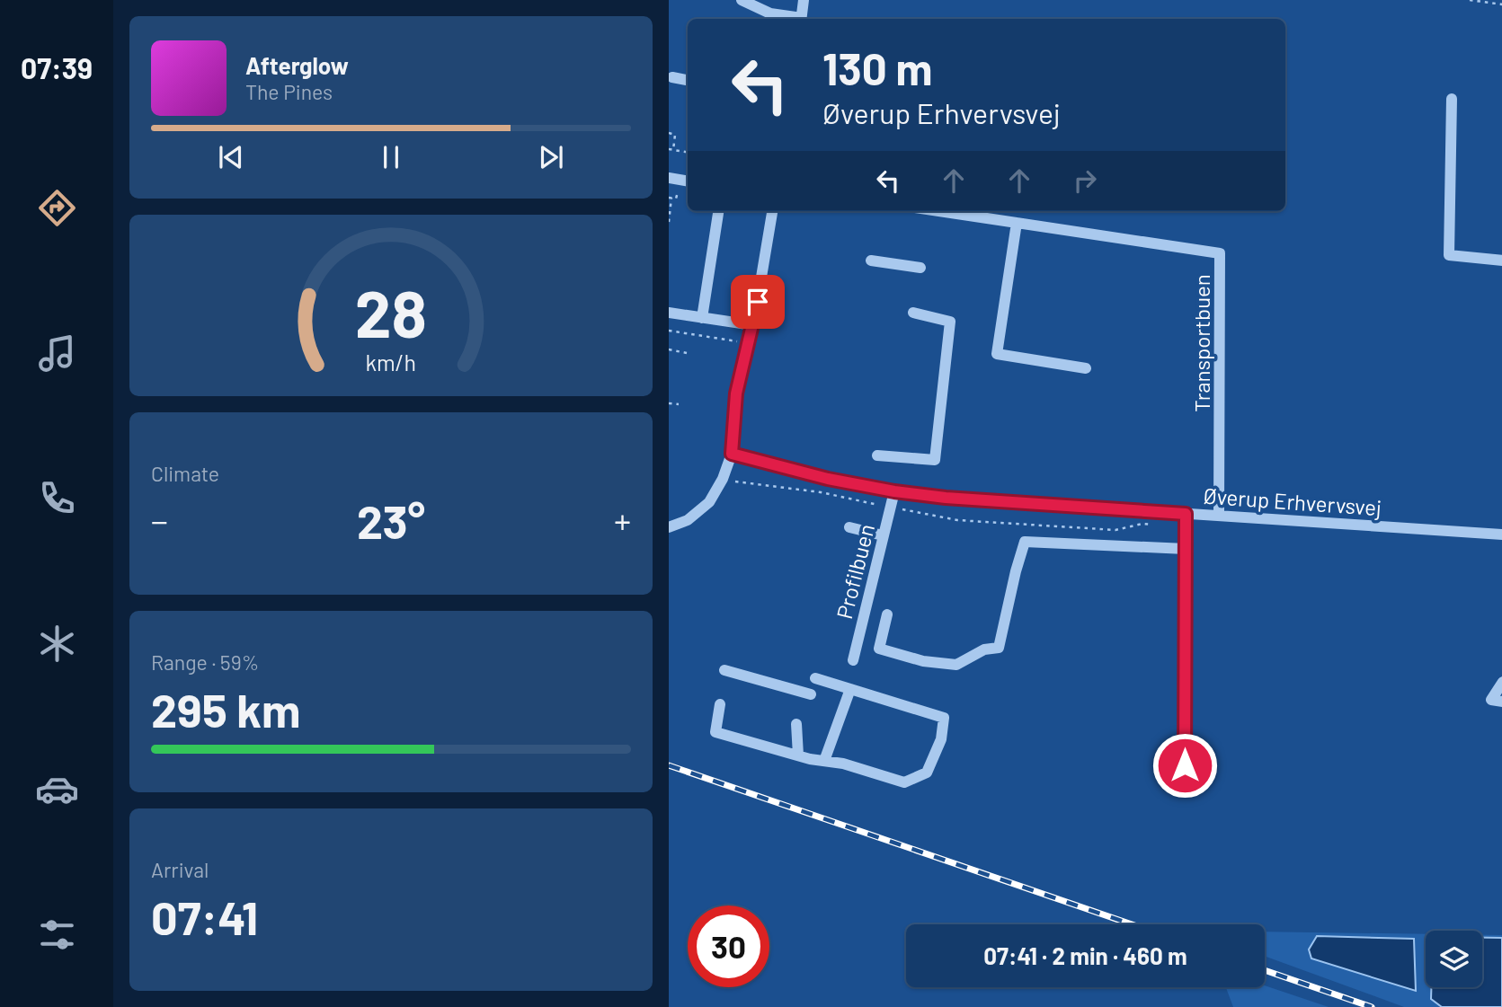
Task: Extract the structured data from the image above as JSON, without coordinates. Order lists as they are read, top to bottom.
{
  "streets": {
    "street": ["Transportbuen", "Øverup Erhvervsvej", "Profilbuen"]
  },
  "crossings": [
    ["Transportbuen", "Øverup Erhvervsvej"],
    ["Øverup Erhvervsvej", "Profilbuen"]
  ],
  "page": {
    "tabs": "07:39",
    "turn": ["130 m", "Øverup Erhvervsvej"],
    "song": ["Afterglow", "The Pines"],
    "tile": [
      "Climate",
      ["Range · 59%", "295 km"],
      ["Arrival", "07:41"]
    ],
    "heat": ["−", "23°", "+"],
    "limit": "30",
    "trip": "07:41 · 2 min · 460 m",
    "gauge": ["28", "km/h"]
  }
}
